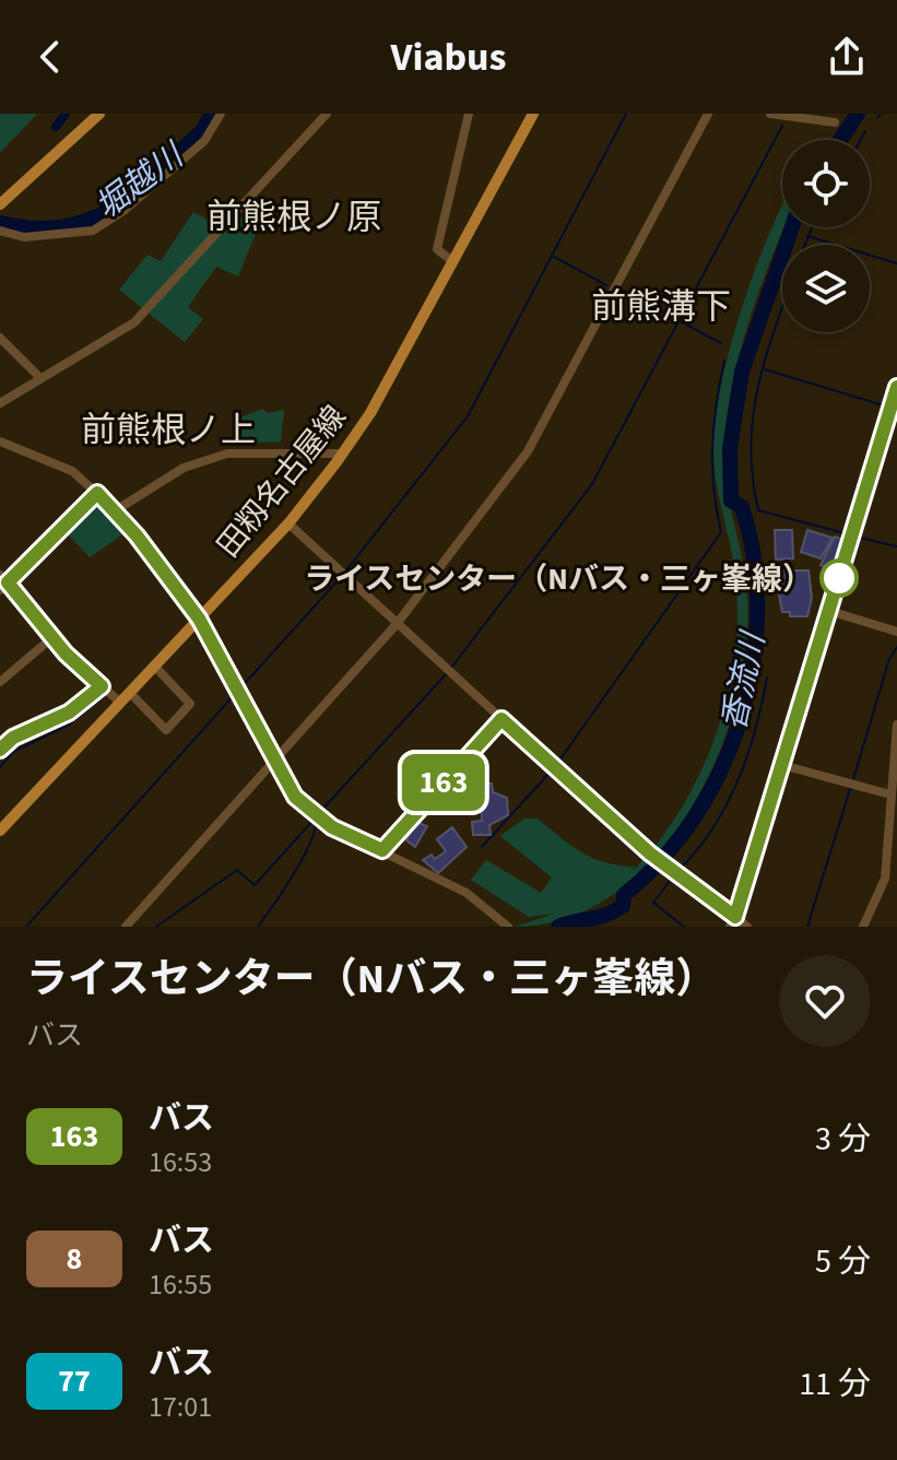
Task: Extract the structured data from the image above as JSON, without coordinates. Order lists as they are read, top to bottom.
{
  "streets": {
    "main road": ["田籾名古屋線"]
  },
  "districts": ["前熊根ノ原", "前熊溝下", "前熊根ノ上"],
  "water": ["堀越川", "香流川"],
  "places": ["ライスセンター（Nバス・三ヶ峯線）"],
  "lines": ["bus line 163"],
  "page": {
    "header": "Viabus",
    "on_map": "163",
    "heading": ["ライスセンター（Nバス・三ヶ峯線）", "バス"],
    "list": [
      {
        "mark": "163",
        "name": "バス",
        "note": "16:53",
        "value": "3 分"
      },
      {
        "mark": "8",
        "name": "バス",
        "note": "16:55",
        "value": "5 分"
      },
      {
        "mark": "77",
        "name": "バス",
        "note": "17:01",
        "value": "11 分"
      }
    ]
  }
}
